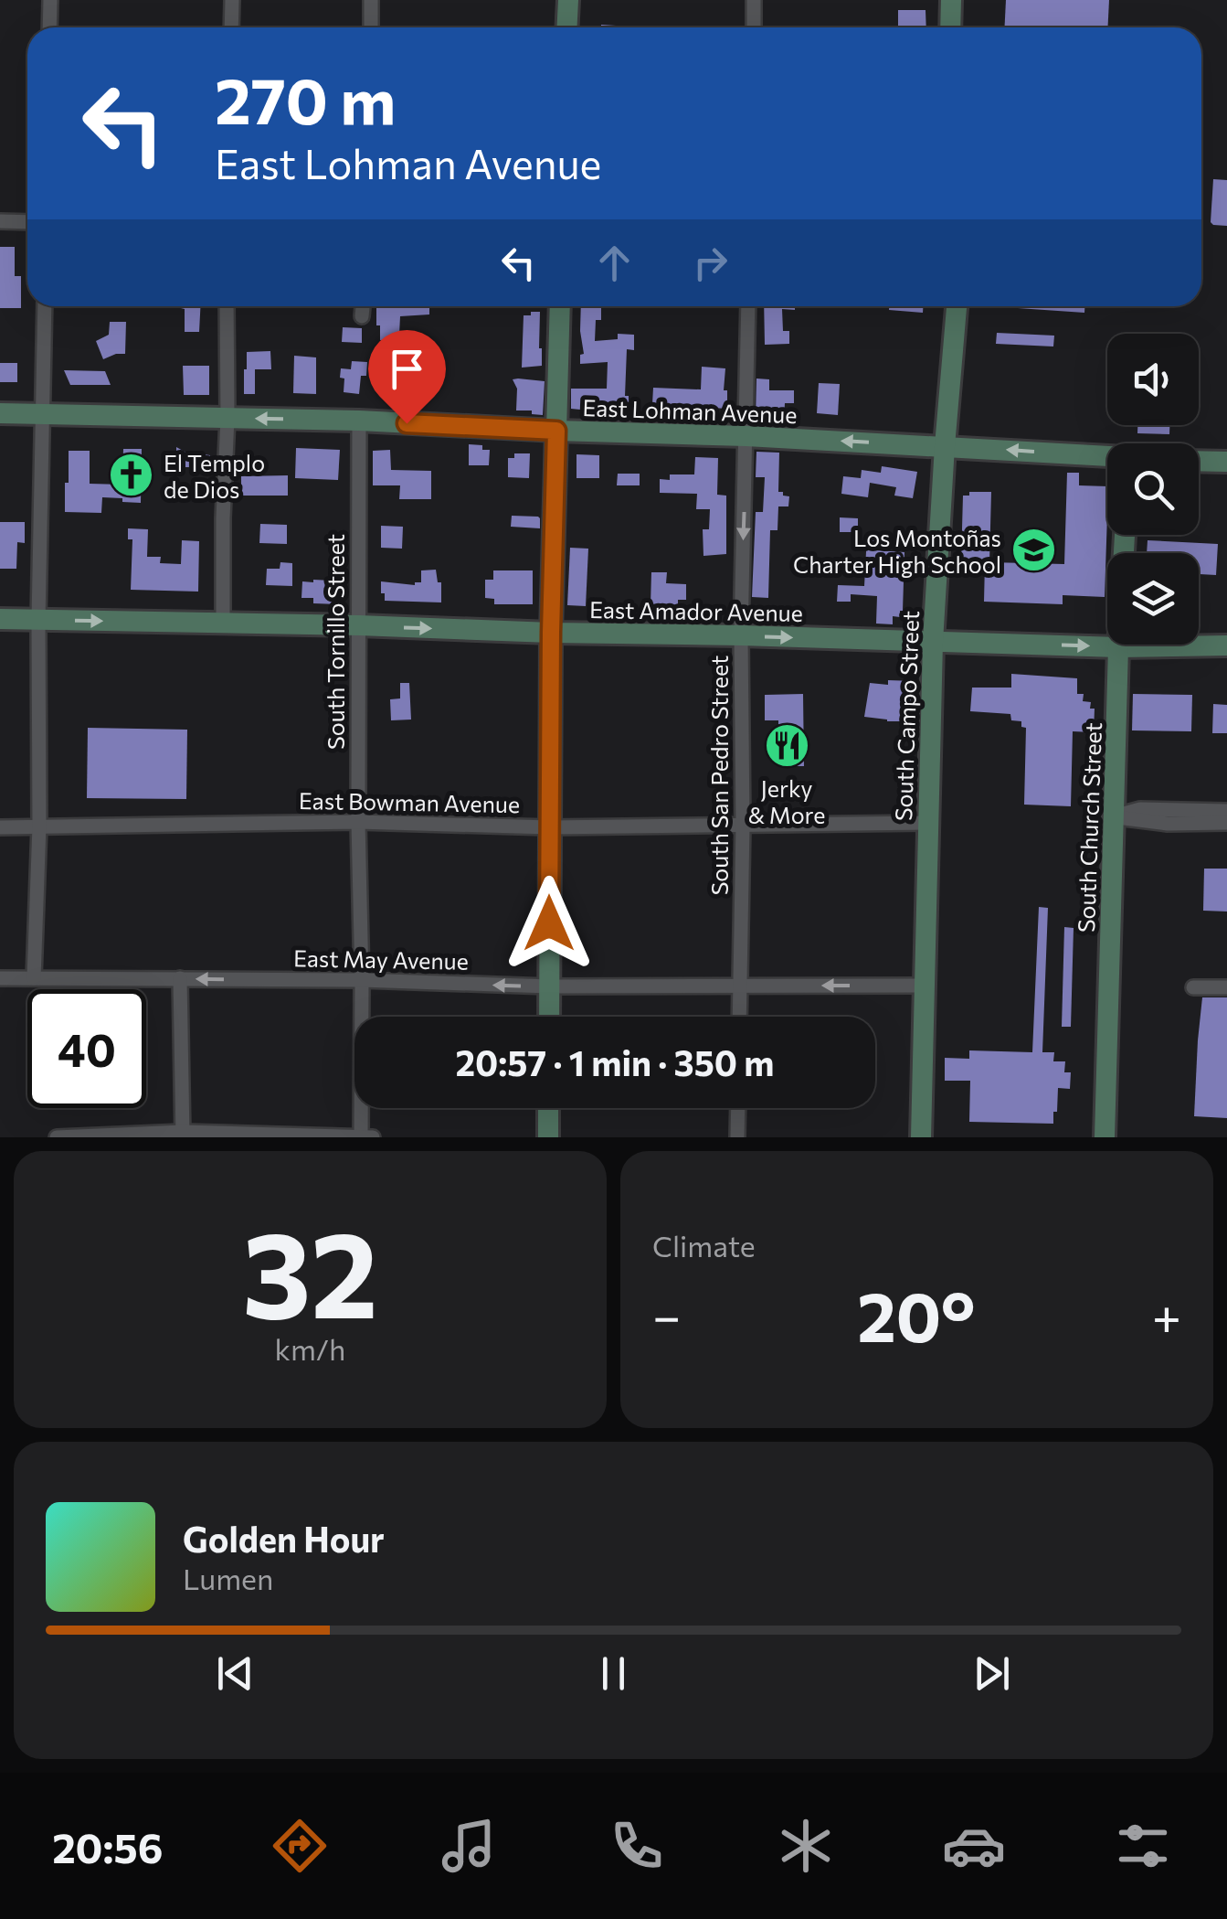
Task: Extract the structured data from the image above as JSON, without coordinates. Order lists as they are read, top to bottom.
{
  "streets": {
    "main road": [
      "East Lohman Avenue",
      "East Amador Avenue",
      "South Campo Street",
      "South Church Street"
    ],
    "street": [
      "South Tornillo Street",
      "South San Pedro Street",
      "East Bowman Avenue",
      "East May Avenue"
    ]
  },
  "crossings": [
    ["East Lohman Avenue", "South Tornillo Street"],
    ["East Lohman Avenue", "South Campo Street"],
    ["East Lohman Avenue", "South San Pedro Street"],
    ["East Amador Avenue", "South Tornillo Street"],
    ["East Amador Avenue", "South Campo Street"],
    ["East Amador Avenue", "South San Pedro Street"],
    ["East Amador Avenue", "South Church Street"],
    ["South Tornillo Street", "East Bowman Avenue"],
    ["South Tornillo Street", "East May Avenue"],
    ["South Campo Street", "East Bowman Avenue"],
    ["South Campo Street", "East May Avenue"],
    ["South San Pedro Street", "East Bowman Avenue"],
    ["South San Pedro Street", "East May Avenue"]
  ],
  "one_way": ["East Lohman Avenue", "East Amador Avenue", "East May Avenue"],
  "places": {
    "church": ["El Templo de Dios"],
    "school or university": ["Los Montoñas Charter High School"],
    "restaurant": ["Jerky & More"]
  },
  "page": {
    "turn": ["270 m", "East Lohman Avenue"],
    "limit": "40",
    "trip": "20:57 · 1 min · 350 m",
    "tile": [
      ["32", "km/h"],
      "Climate"
    ],
    "heat": ["−", "20°", "+"],
    "song": ["Golden Hour", "Lumen"],
    "tabs": "20:56"
  }
}
